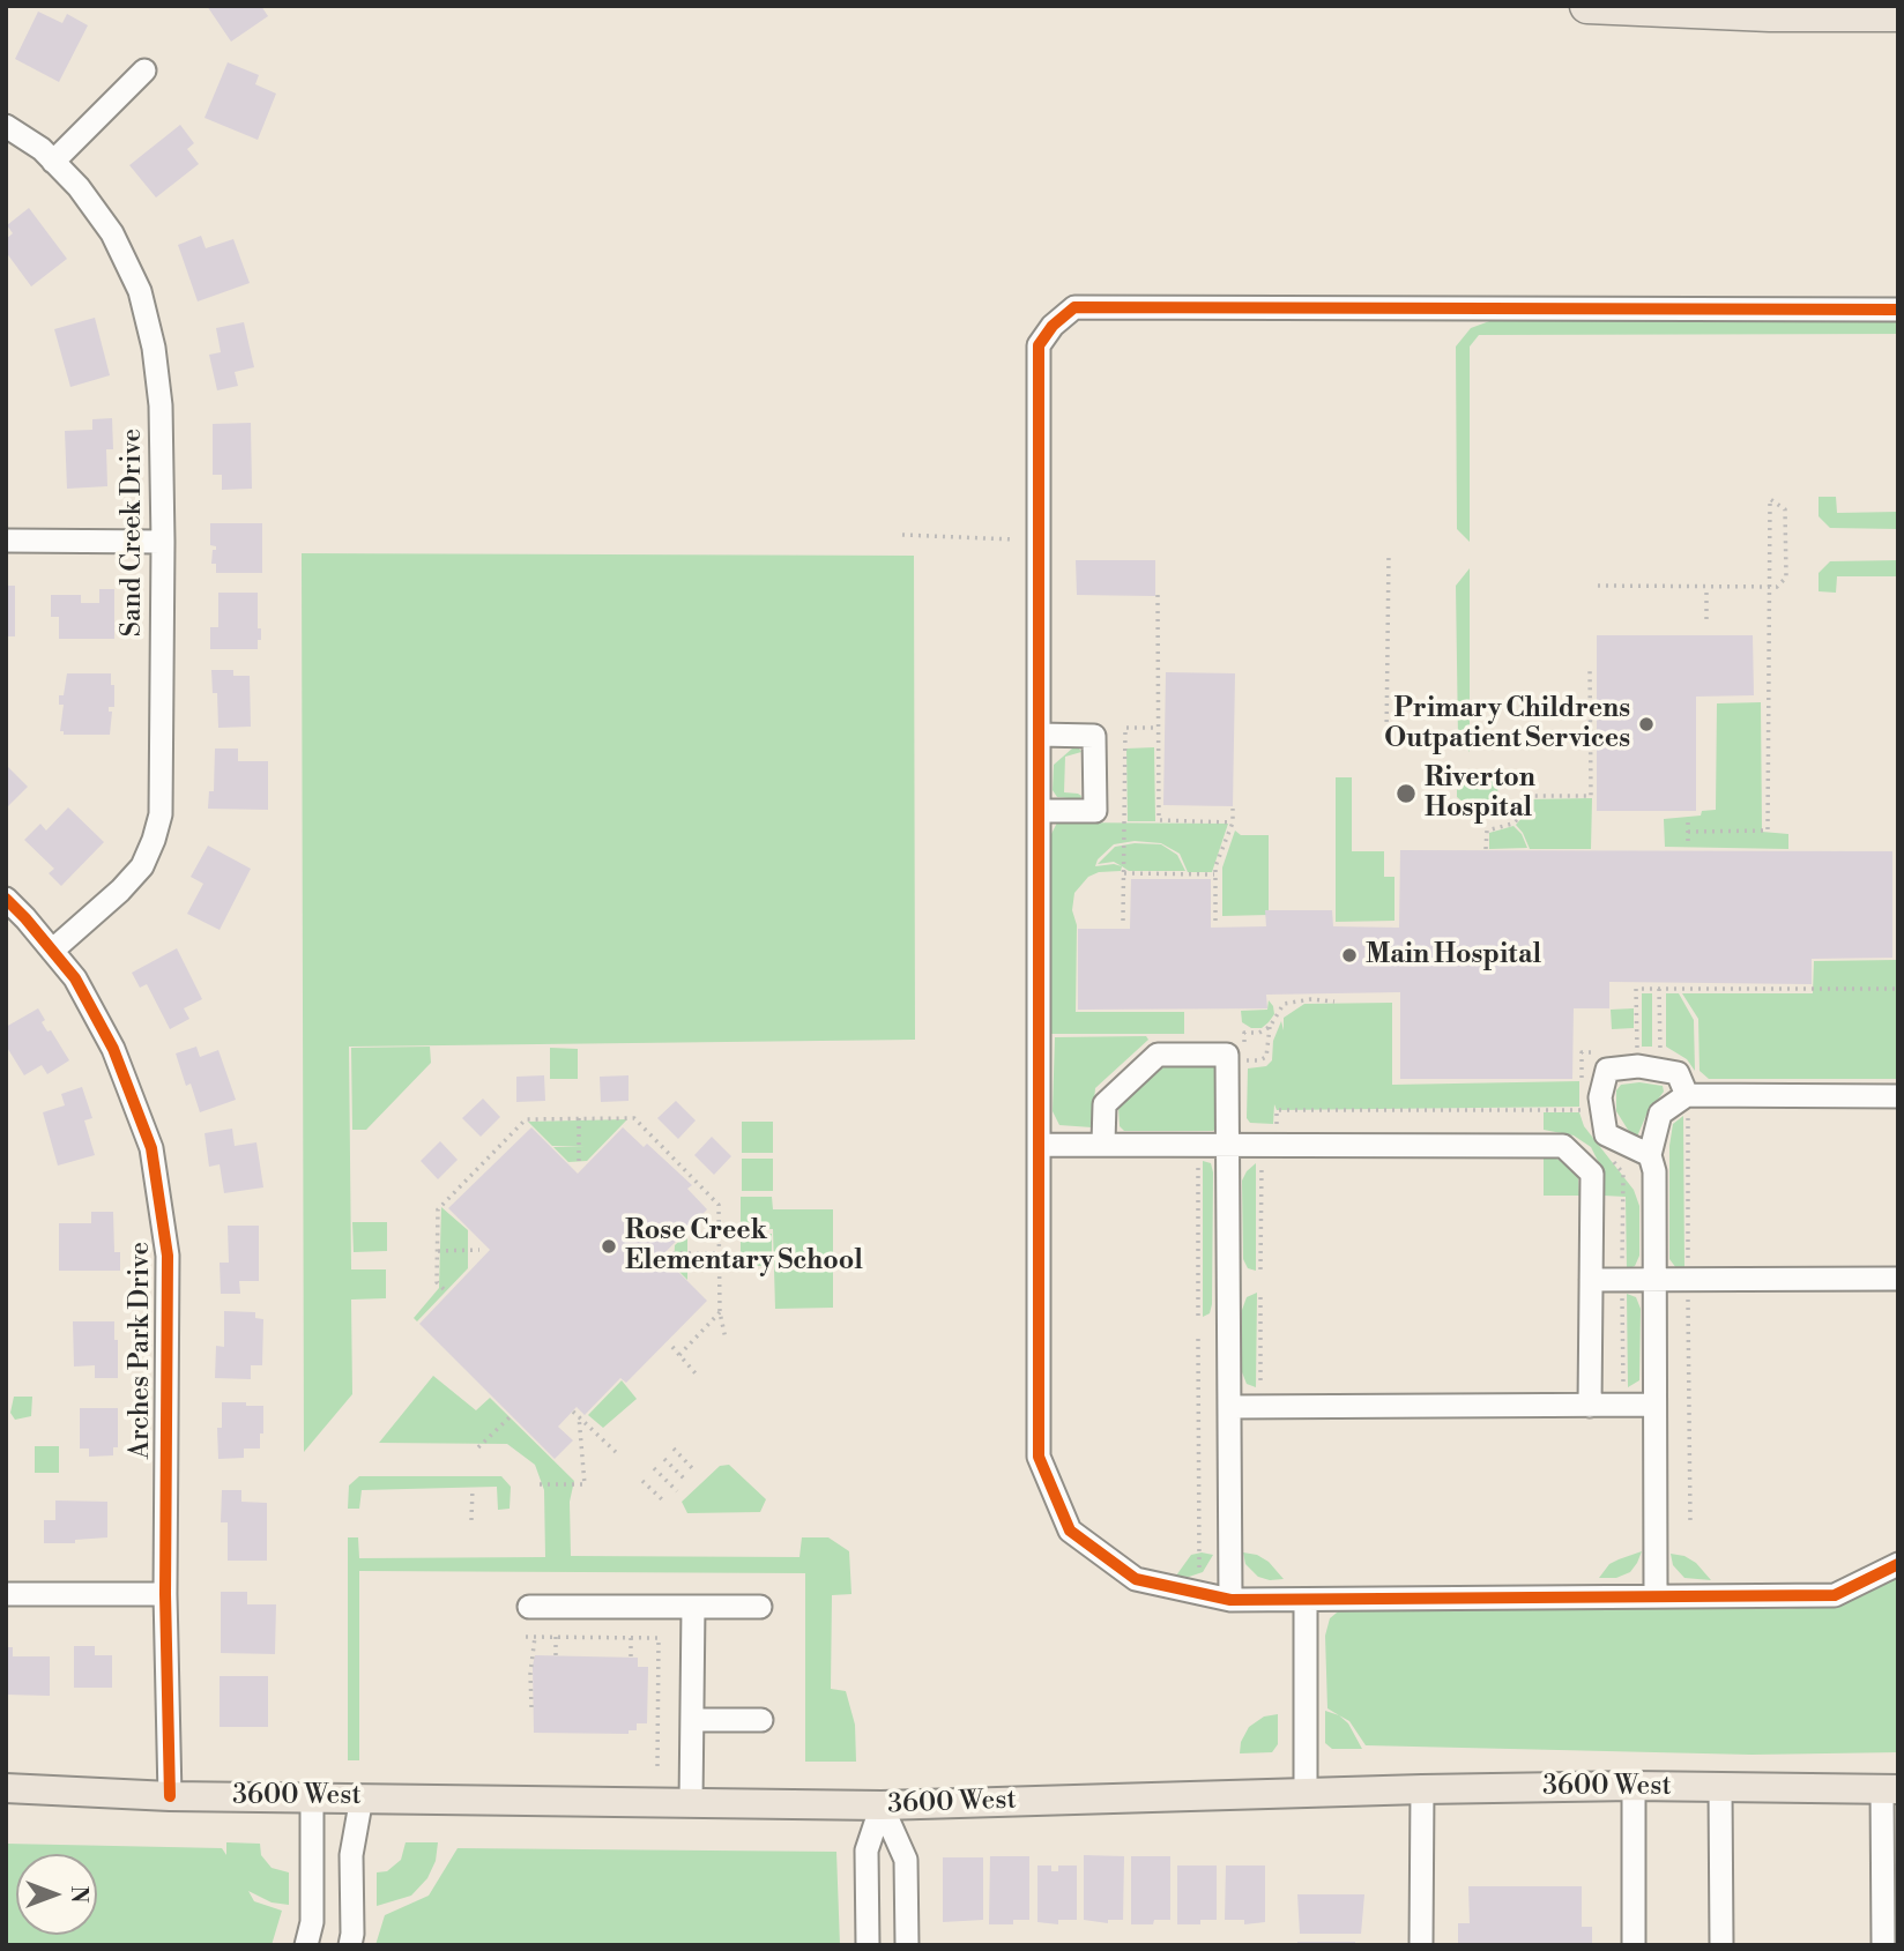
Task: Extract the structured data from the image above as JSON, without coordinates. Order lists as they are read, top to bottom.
{
  "streets": {
    "main road": ["3600 West"],
    "street": ["Sand Creek Drive", "Arches Park Drive"]
  },
  "crossings": [
    ["Sand Creek Drive", "Arches Park Drive"],
    ["Arches Park Drive", "3600 West"]
  ],
  "places": [
    "Primary Childrens Outpatient Services",
    "Riverton Hospital",
    "Main Hospital",
    "Rose Creek Elementary School"
  ],
  "north": "right"
}
